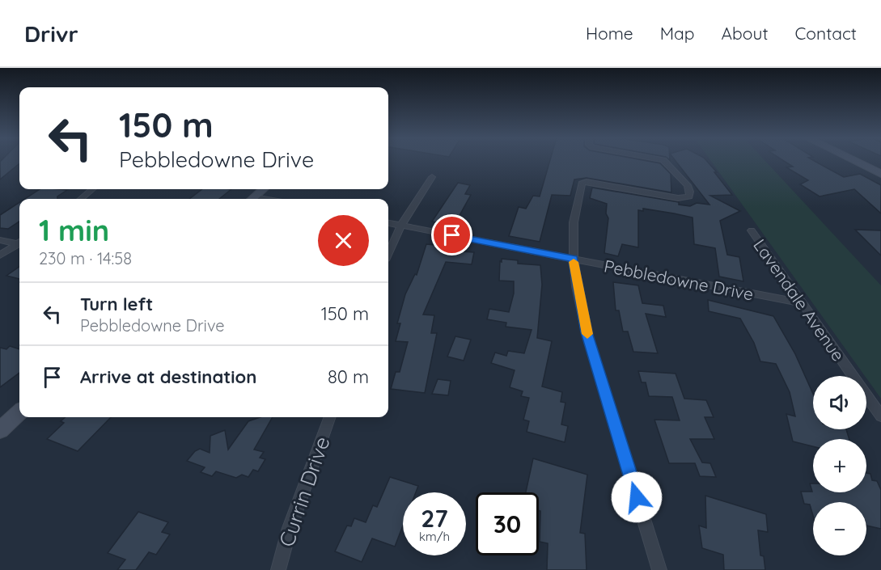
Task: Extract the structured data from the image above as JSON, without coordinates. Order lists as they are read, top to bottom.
{
  "streets": {
    "street": ["Pebbledowne Drive", "Lavendale Avenue", "Currin Drive"]
  },
  "crossings": [
    ["Pebbledowne Drive", "Lavendale Avenue"]
  ],
  "page": {
    "header": "Drivr",
    "nav": [
      "Home",
      "Map",
      "About",
      "Contact"
    ],
    "turn": ["150 m", "Pebbledowne Drive"],
    "heading": ["1 min", "230 m · 14:58"],
    "list": [
      {
        "name": "Turn left",
        "note": "Pebbledowne Drive",
        "value": "150 m"
      },
      {
        "name": "Arrive at destination",
        "value": "80 m"
      }
    ],
    "map_buttons": ["+", "−"],
    "speed": "27 km/h",
    "limit": "30"
  }
}
